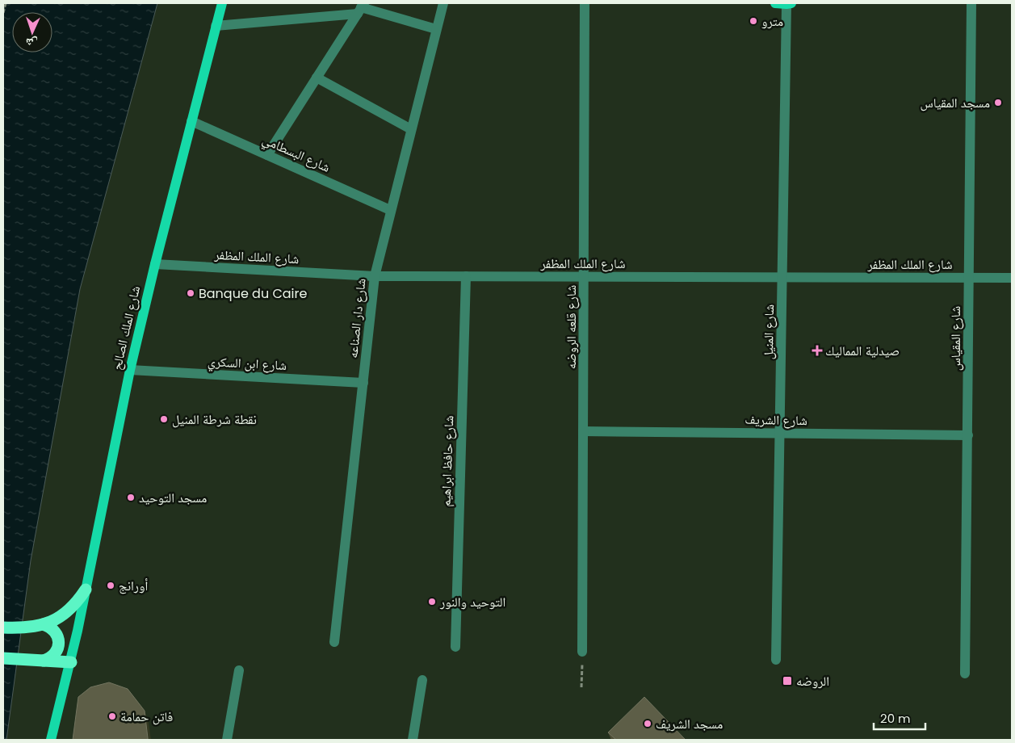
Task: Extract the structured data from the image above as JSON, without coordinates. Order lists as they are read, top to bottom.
{
  "streets": {
    "main road": ["شارع الملك الصالح"],
    "street": [
      "شارع البسطامي",
      "شارع الملك المظفر",
      "شارع دار الصناعه",
      "شارع قلعه الروضه",
      "شارع المنيل",
      "شارع المقياس",
      "شارع ابن السكري",
      "شارع الشريف",
      "شارع حافظ ابراهيم"
    ]
  },
  "crossings": [
    ["شارع البسطامي", "شارع دار الصناعه"],
    ["شارع البسطامي", "شارع الملك الصالح"],
    ["شارع الملك المظفر", "شارع دار الصناعه"],
    ["شارع الملك المظفر", "شارع قلعه الروضه"],
    ["شارع الملك المظفر", "شارع الملك الصالح"],
    ["شارع الملك المظفر", "شارع المنيل"],
    ["شارع الملك المظفر", "شارع المقياس"],
    ["شارع الملك المظفر", "شارع حافظ ابراهيم"],
    ["شارع دار الصناعه", "شارع ابن السكري"],
    ["شارع قلعه الروضه", "شارع الشريف"],
    ["شارع الملك الصالح", "شارع ابن السكري"],
    ["شارع المنيل", "شارع الشريف"],
    ["شارع المقياس", "شارع الشريف"]
  ],
  "places": {
    "other": [
      "مترو",
      "مسجد المقياس",
      "Banque du Caire",
      "نقطة شرطة المنيل",
      "مسجد التوحيد",
      "أورانج",
      "التوحيد والنور",
      "فاتن حمامة",
      "مسجد الشريف"
    ],
    "health": ["صيدلية المماليك"],
    "transit": ["الروضه"]
  },
  "scale_bar": "20 m",
  "north": "bottom"
}
